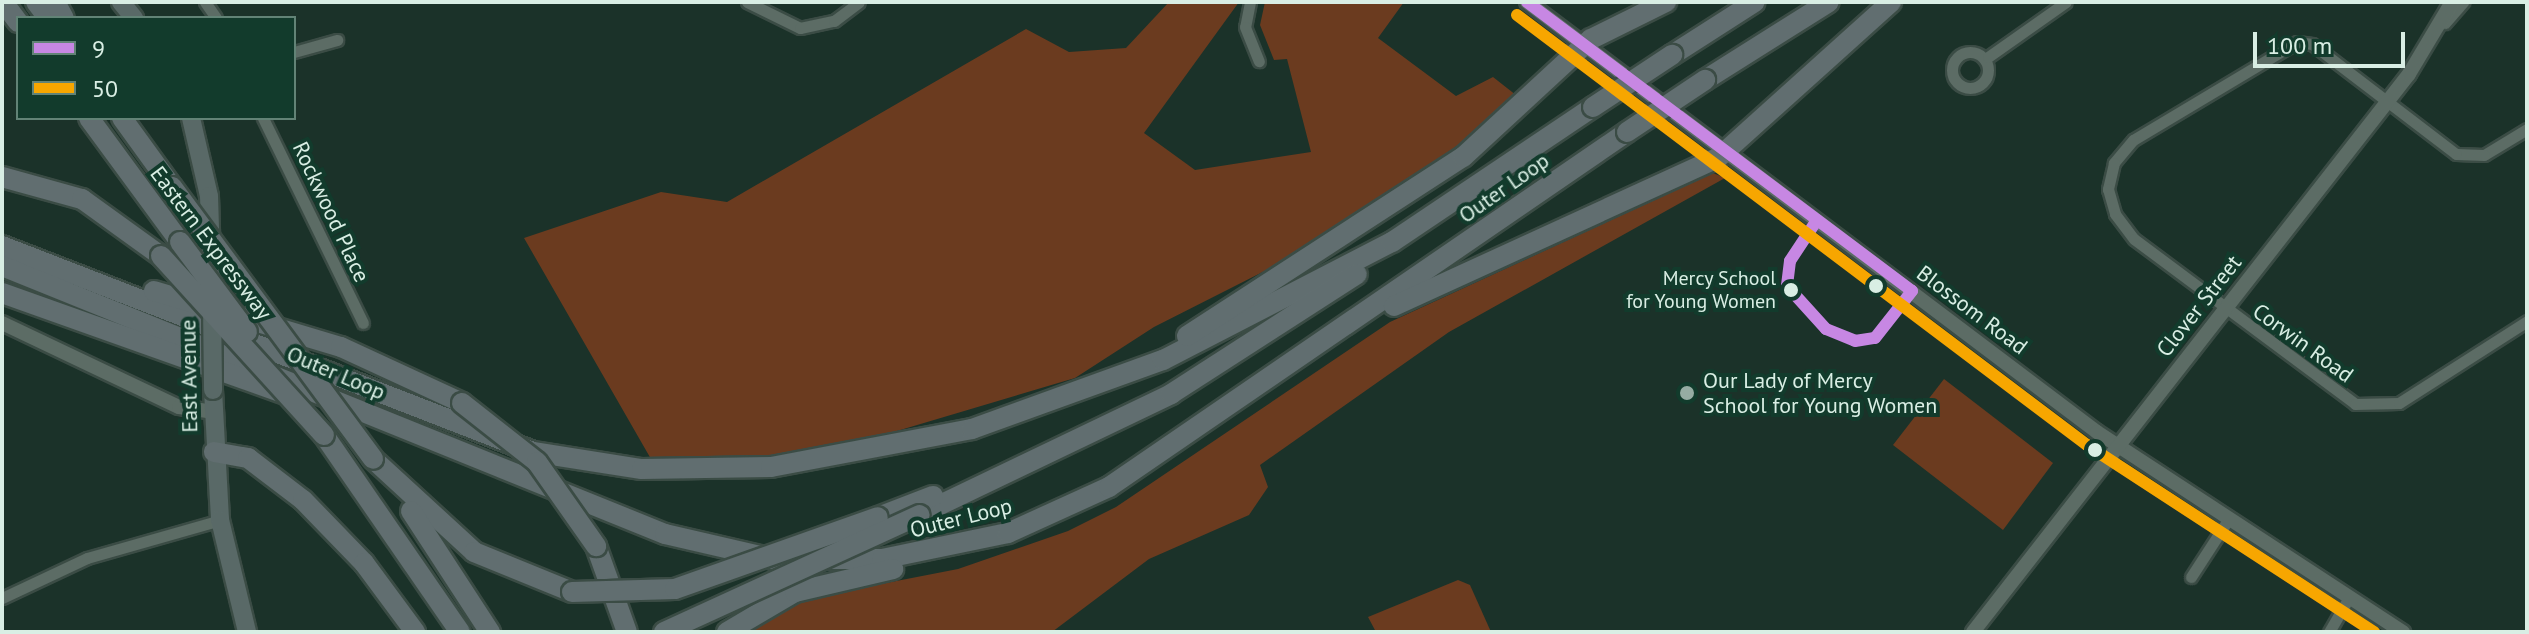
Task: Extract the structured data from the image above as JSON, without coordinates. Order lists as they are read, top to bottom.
{
  "streets": {
    "highway": ["Outer Loop", "Eastern Expressway"],
    "main road": ["East Avenue"],
    "street": [
      "Rockwood Place",
      "Clover Street",
      "Blossom Road",
      "Corwin Road"
    ]
  },
  "crossings": [
    ["Clover Street", "Blossom Road"],
    ["Clover Street", "Corwin Road"]
  ],
  "places": ["Mercy School for Young Women", "Our Lady of Mercy School for Young Women"],
  "lines": ["transit line 9", "transit line 50"],
  "legend": ["9", "50"],
  "scale_bar": "100 m"
}
